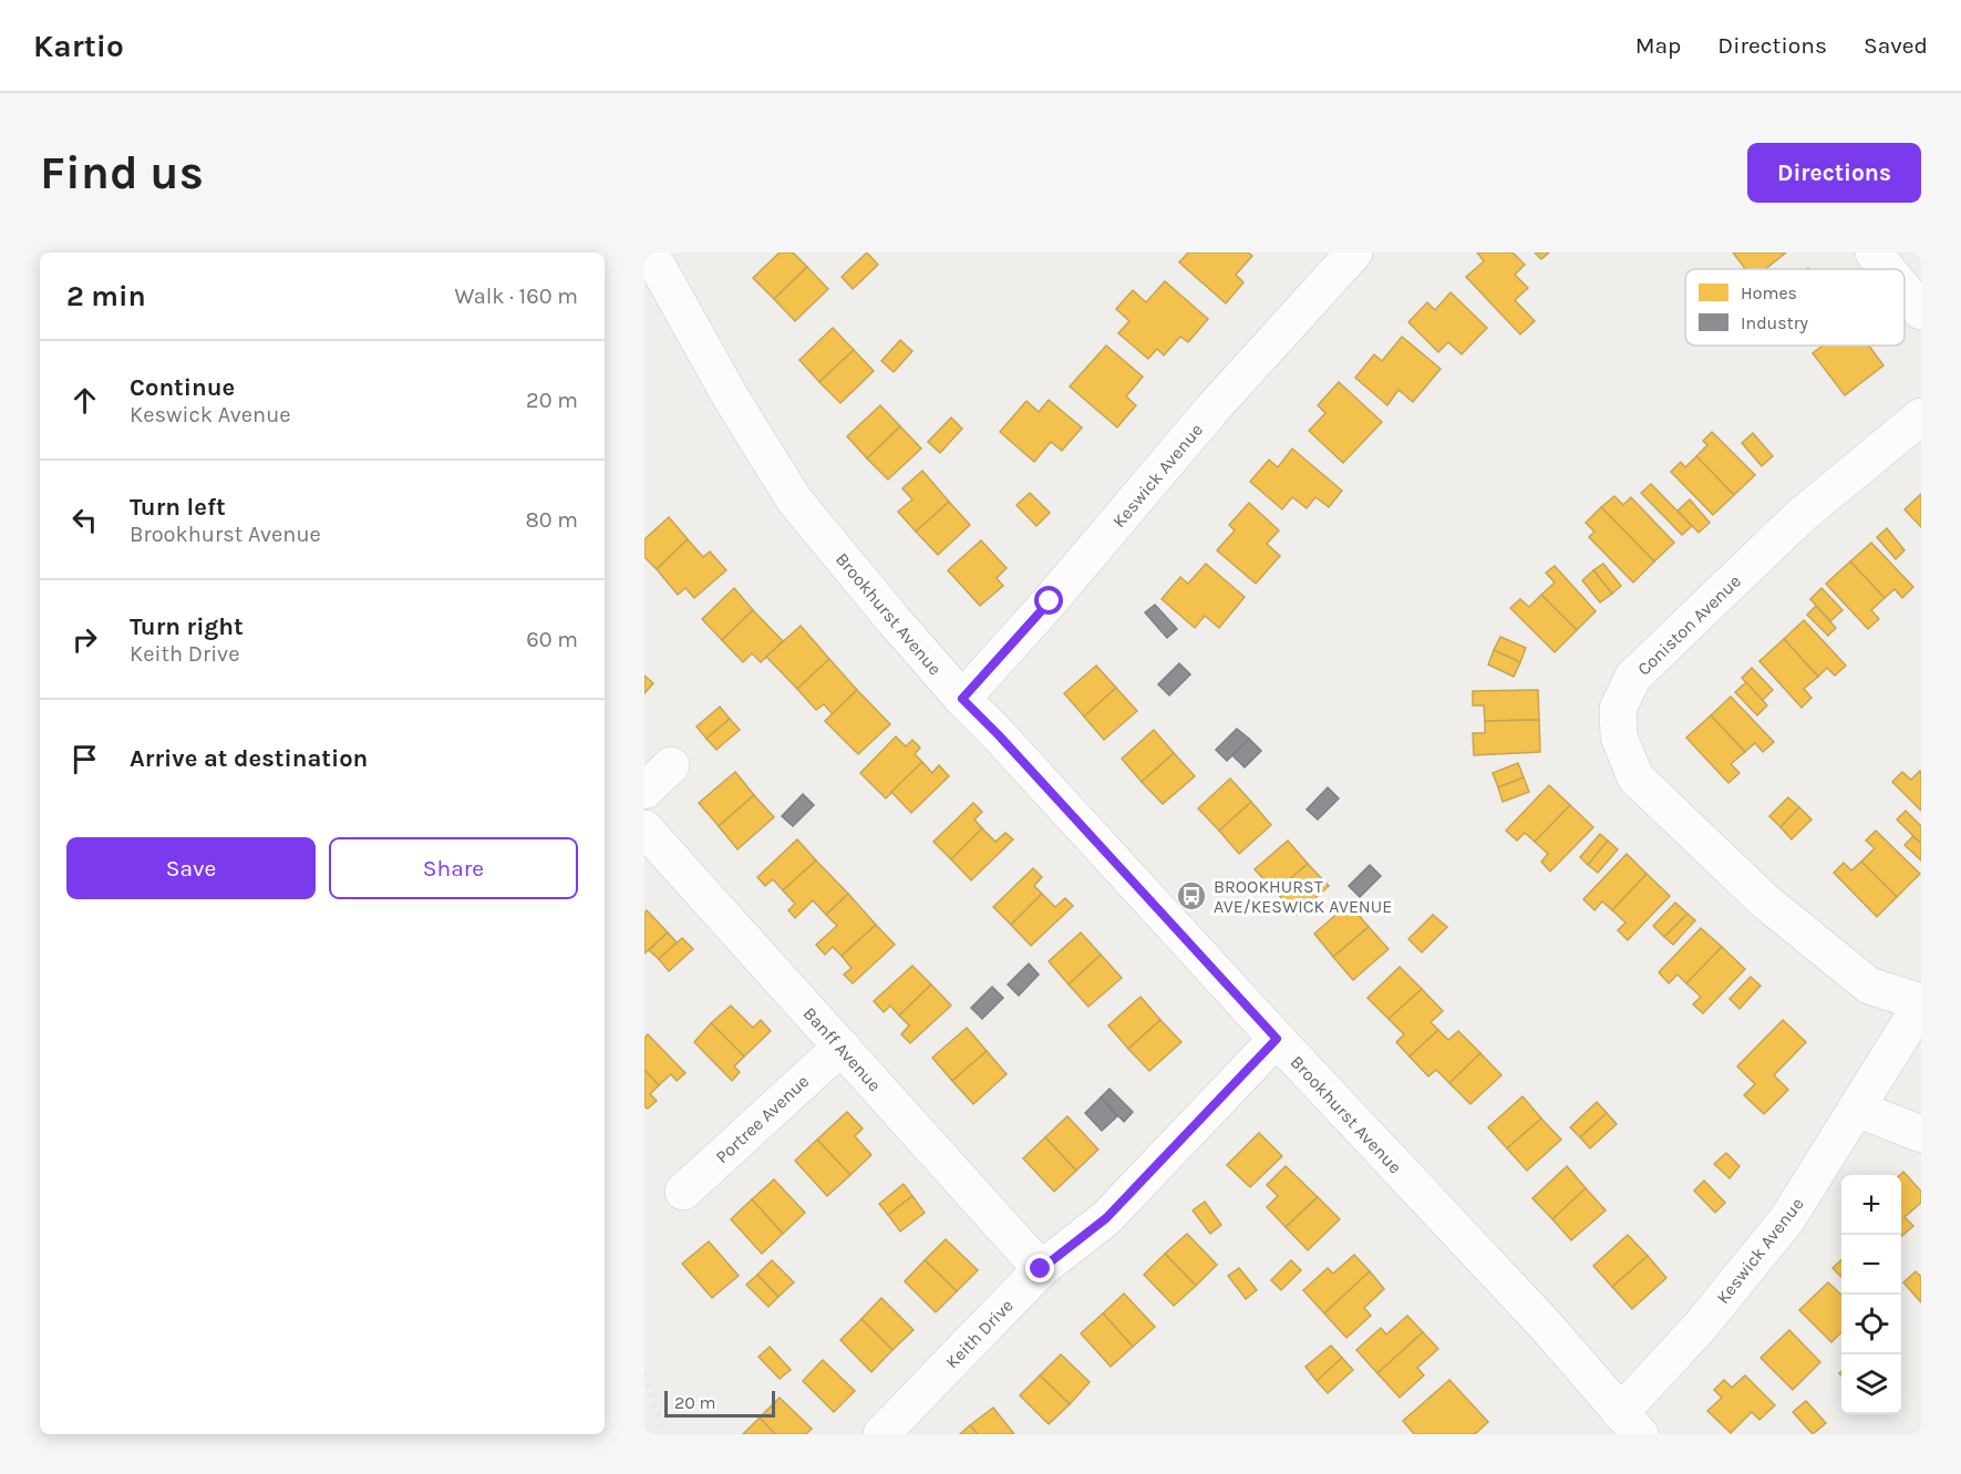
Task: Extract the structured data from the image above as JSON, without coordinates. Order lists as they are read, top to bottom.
{
  "streets": {
    "street": [
      "Keswick Avenue",
      "Brookhurst Avenue",
      "Coniston Avenue",
      "Banff Avenue",
      "Portree Avenue",
      "Keith Drive"
    ]
  },
  "crossings": [
    ["Keswick Avenue", "Brookhurst Avenue"],
    ["Keswick Avenue", "Coniston Avenue"],
    ["Brookhurst Avenue", "Keith Drive"],
    ["Banff Avenue", "Portree Avenue"],
    ["Banff Avenue", "Keith Drive"]
  ],
  "places": {
    "bus stop": ["BROOKHURST AVE/KESWICK AVENUE"]
  },
  "legend": ["Homes", "Industry"],
  "scale_bar": "20 m",
  "page": {
    "header": "Kartio",
    "nav": ["Map", "Directions", "Saved"],
    "buttons": [
      "Directions",
      ["Save", "Share"]
    ],
    "title": "Find us",
    "heading": ["2 min", "Walk · 160 m"],
    "list": [
      ["Continue", "Keswick Avenue", "20 m"],
      ["Turn left", "Brookhurst Avenue", "80 m"],
      ["Turn right", "Keith Drive", "60 m"],
      "Arrive at destination"
    ],
    "map_buttons": ["+", "−"],
    "scale": "20 m"
  }
}
